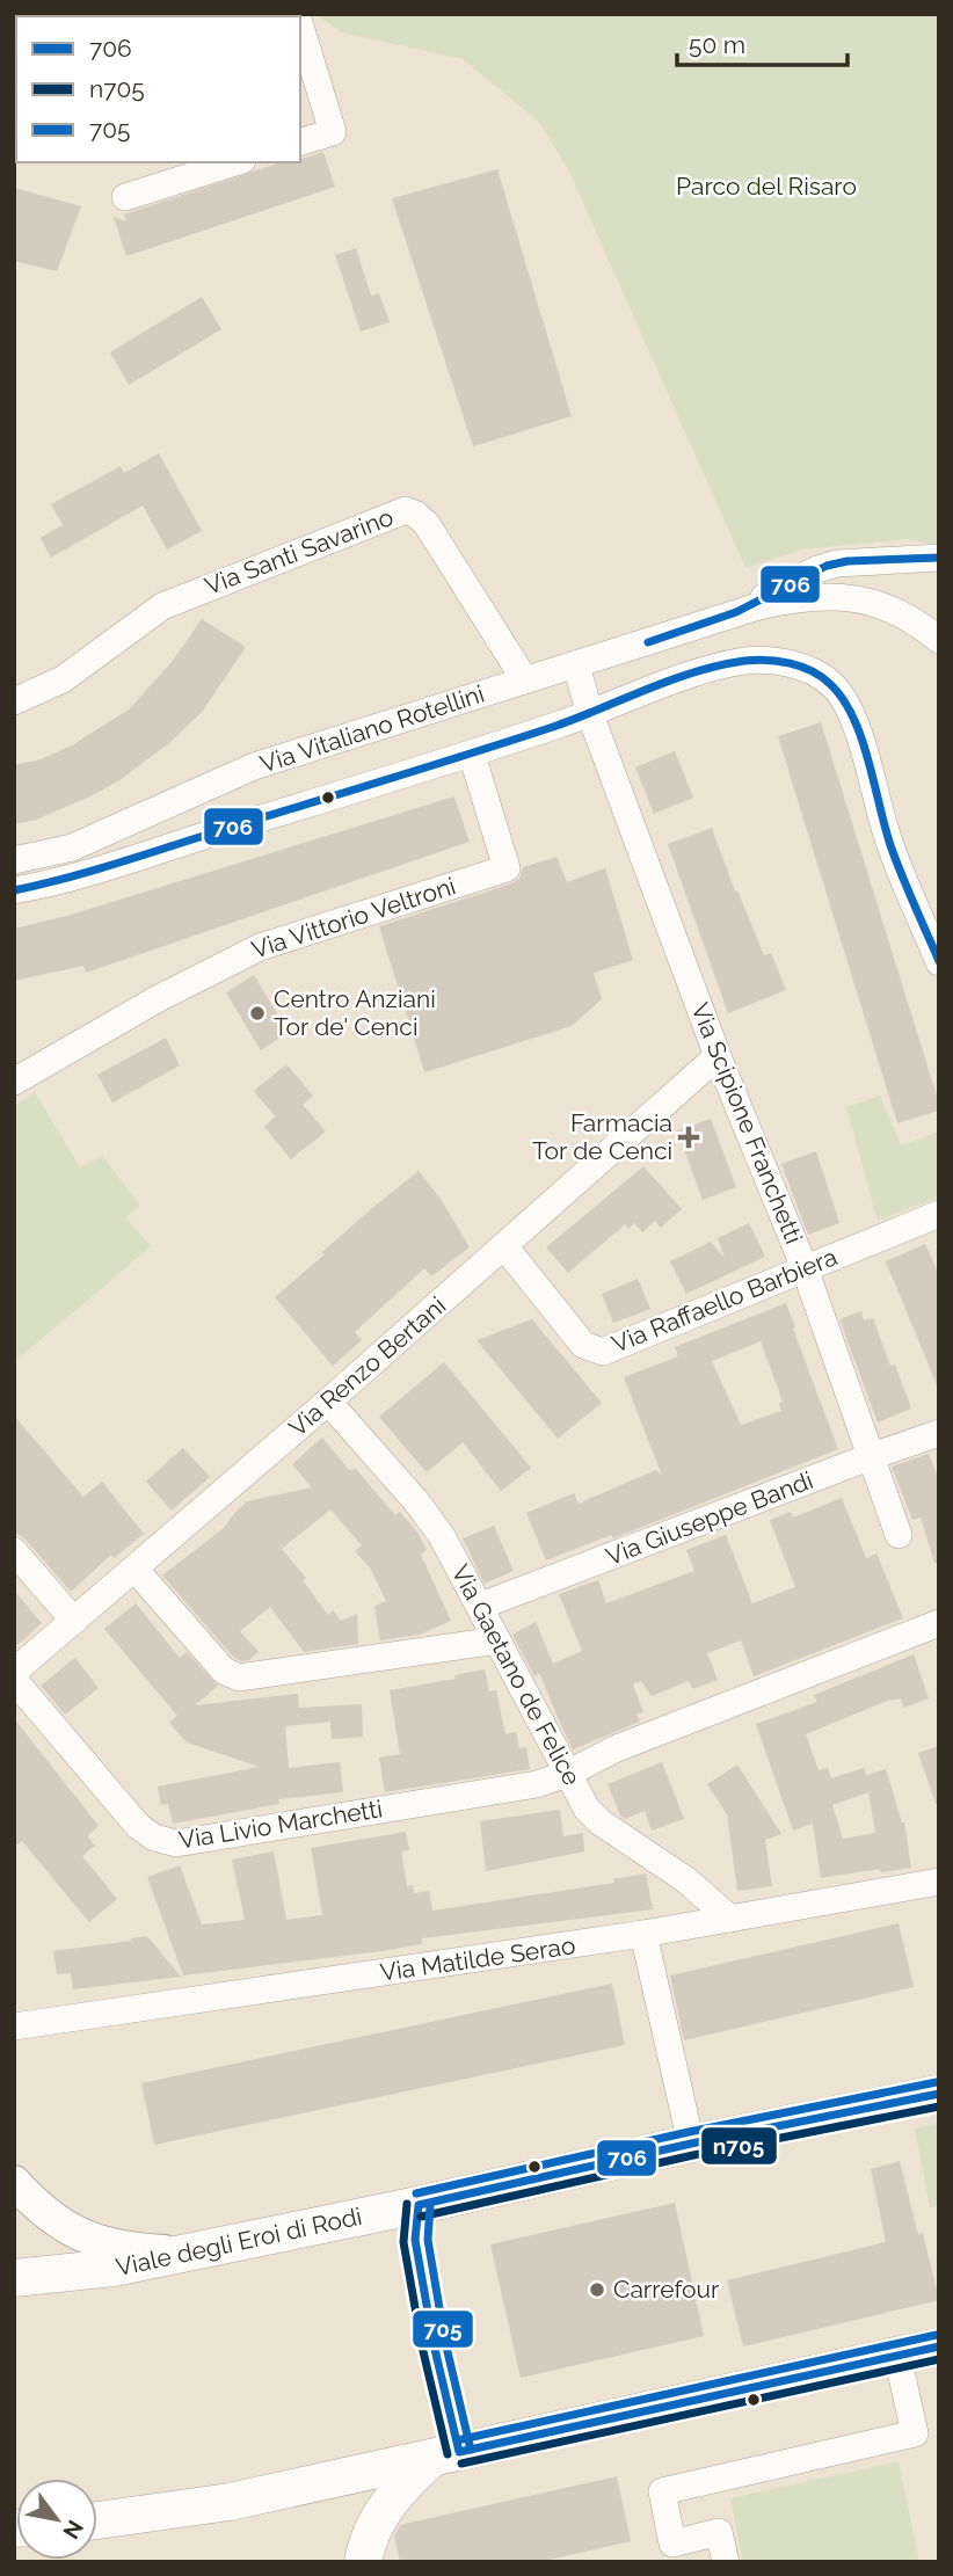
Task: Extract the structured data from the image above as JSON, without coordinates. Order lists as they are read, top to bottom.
{
  "streets": {
    "main road": ["Viale degli Eroi di Rodi"],
    "street": [
      "Via Santi Savarino",
      "Via Vitaliano Rotellini",
      "Via Vittorio Veltroni",
      "Via Scipione Franchetti",
      "Via Raffaello Barbiera",
      "Via Renzo Bertani",
      "Via Giuseppe Bandi",
      "Via Gaetano de Felice",
      "Via Livio Marchetti",
      "Via Matilde Serao"
    ]
  },
  "crossings": [
    ["Via Santi Savarino", "Via Vitaliano Rotellini"],
    ["Via Vitaliano Rotellini", "Via Vittorio Veltroni"],
    ["Via Vitaliano Rotellini", "Via Scipione Franchetti"],
    ["Via Scipione Franchetti", "Via Raffaello Barbiera"],
    ["Via Scipione Franchetti", "Via Renzo Bertani"],
    ["Via Scipione Franchetti", "Via Giuseppe Bandi"],
    ["Via Raffaello Barbiera", "Via Renzo Bertani"],
    ["Via Renzo Bertani", "Via Gaetano de Felice"],
    ["Via Giuseppe Bandi", "Via Gaetano de Felice"],
    ["Via Gaetano de Felice", "Via Livio Marchetti"],
    ["Via Gaetano de Felice", "Via Matilde Serao"]
  ],
  "parks": ["Parco del Risaro"],
  "places": {
    "other": ["Centro Anziani Tor de' Cenci", "Carrefour"],
    "health": ["Farmacia Tor de Cenci"]
  },
  "lines": ["transit line 706", "transit line 705", "transit line n705"],
  "legend": ["706", "n705", "705"],
  "scale_bar": "50 m",
  "north": "bottom right"
}
